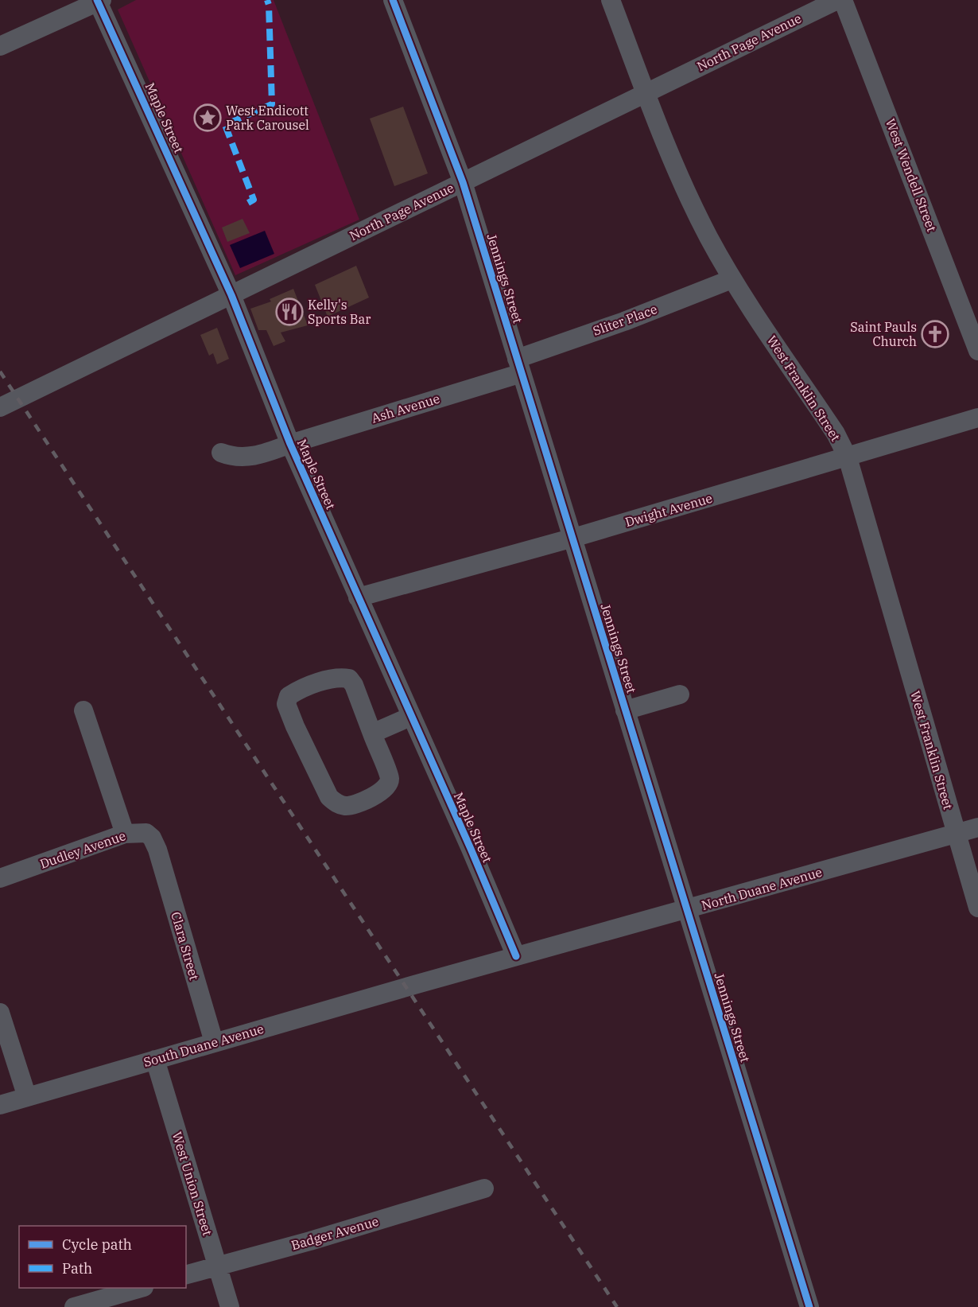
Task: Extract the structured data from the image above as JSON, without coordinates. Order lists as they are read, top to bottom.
{
  "streets": {
    "street": [
      "North Page Avenue",
      "Maple Street",
      "West Wendell Street",
      "Jennings Street",
      "Sliter Place",
      "West Franklin Street",
      "Ash Avenue",
      "Dwight Avenue",
      "Dudley Avenue",
      "North Duane Avenue",
      "Clara Street",
      "South Duane Avenue",
      "West Union Street",
      "Badger Avenue"
    ]
  },
  "crossings": [
    ["North Page Avenue", "Maple Street"],
    ["North Page Avenue", "Jennings Street"],
    ["North Page Avenue", "West Franklin Street"],
    ["Maple Street", "Ash Avenue"],
    ["Maple Street", "Dwight Avenue"],
    ["Maple Street", "North Duane Avenue"],
    ["Jennings Street", "Sliter Place"],
    ["Jennings Street", "Ash Avenue"],
    ["Jennings Street", "Dwight Avenue"],
    ["Jennings Street", "North Duane Avenue"],
    ["Sliter Place", "West Franklin Street"],
    ["Sliter Place", "Ash Avenue"],
    ["West Franklin Street", "Dwight Avenue"],
    ["West Franklin Street", "North Duane Avenue"],
    ["Dudley Avenue", "Clara Street"],
    ["North Duane Avenue", "South Duane Avenue"],
    ["Clara Street", "South Duane Avenue"],
    ["South Duane Avenue", "West Union Street"],
    ["West Union Street", "Badger Avenue"]
  ],
  "places": {
    "place": ["West Endicott Park Carousel"],
    "restaurant": ["Kelly's Sports Bar"],
    "church": ["Saint Pauls Church"]
  },
  "legend": ["Cycle path", "Path"]
}
